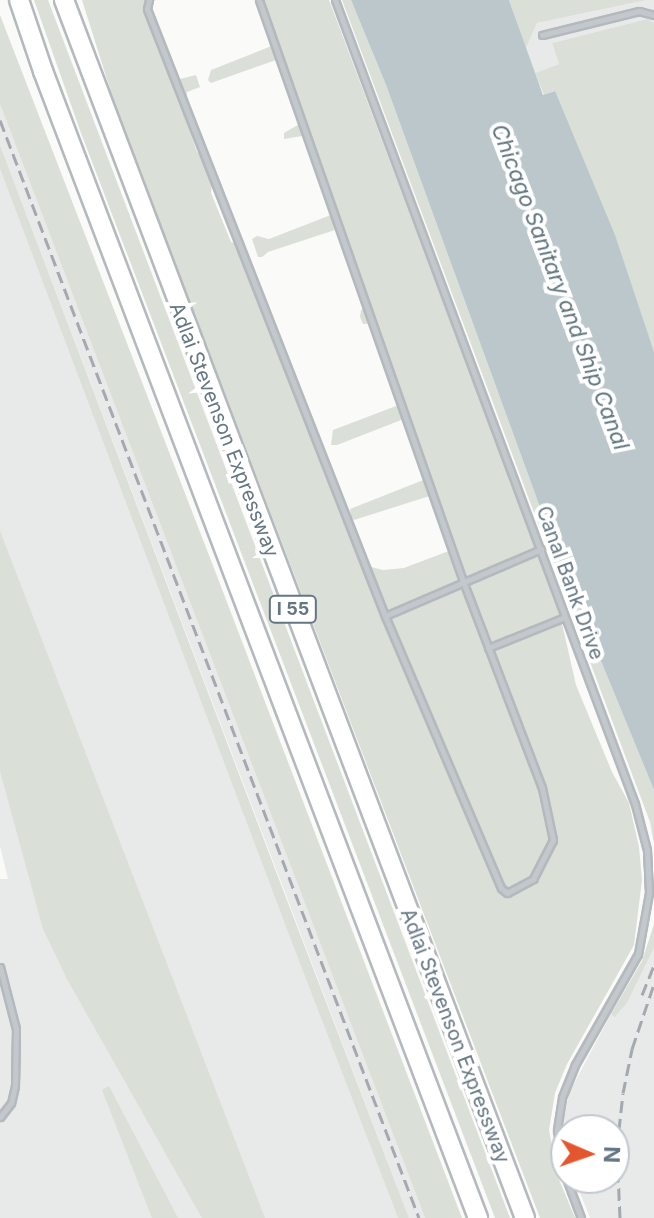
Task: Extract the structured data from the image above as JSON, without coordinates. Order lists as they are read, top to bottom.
{
  "streets": {
    "highway": ["Adlai Stevenson Expressway", "I 55"],
    "lane": ["Canal Bank Drive"]
  },
  "water": ["Chicago Sanitary and Ship Canal"],
  "north": "right"
}
